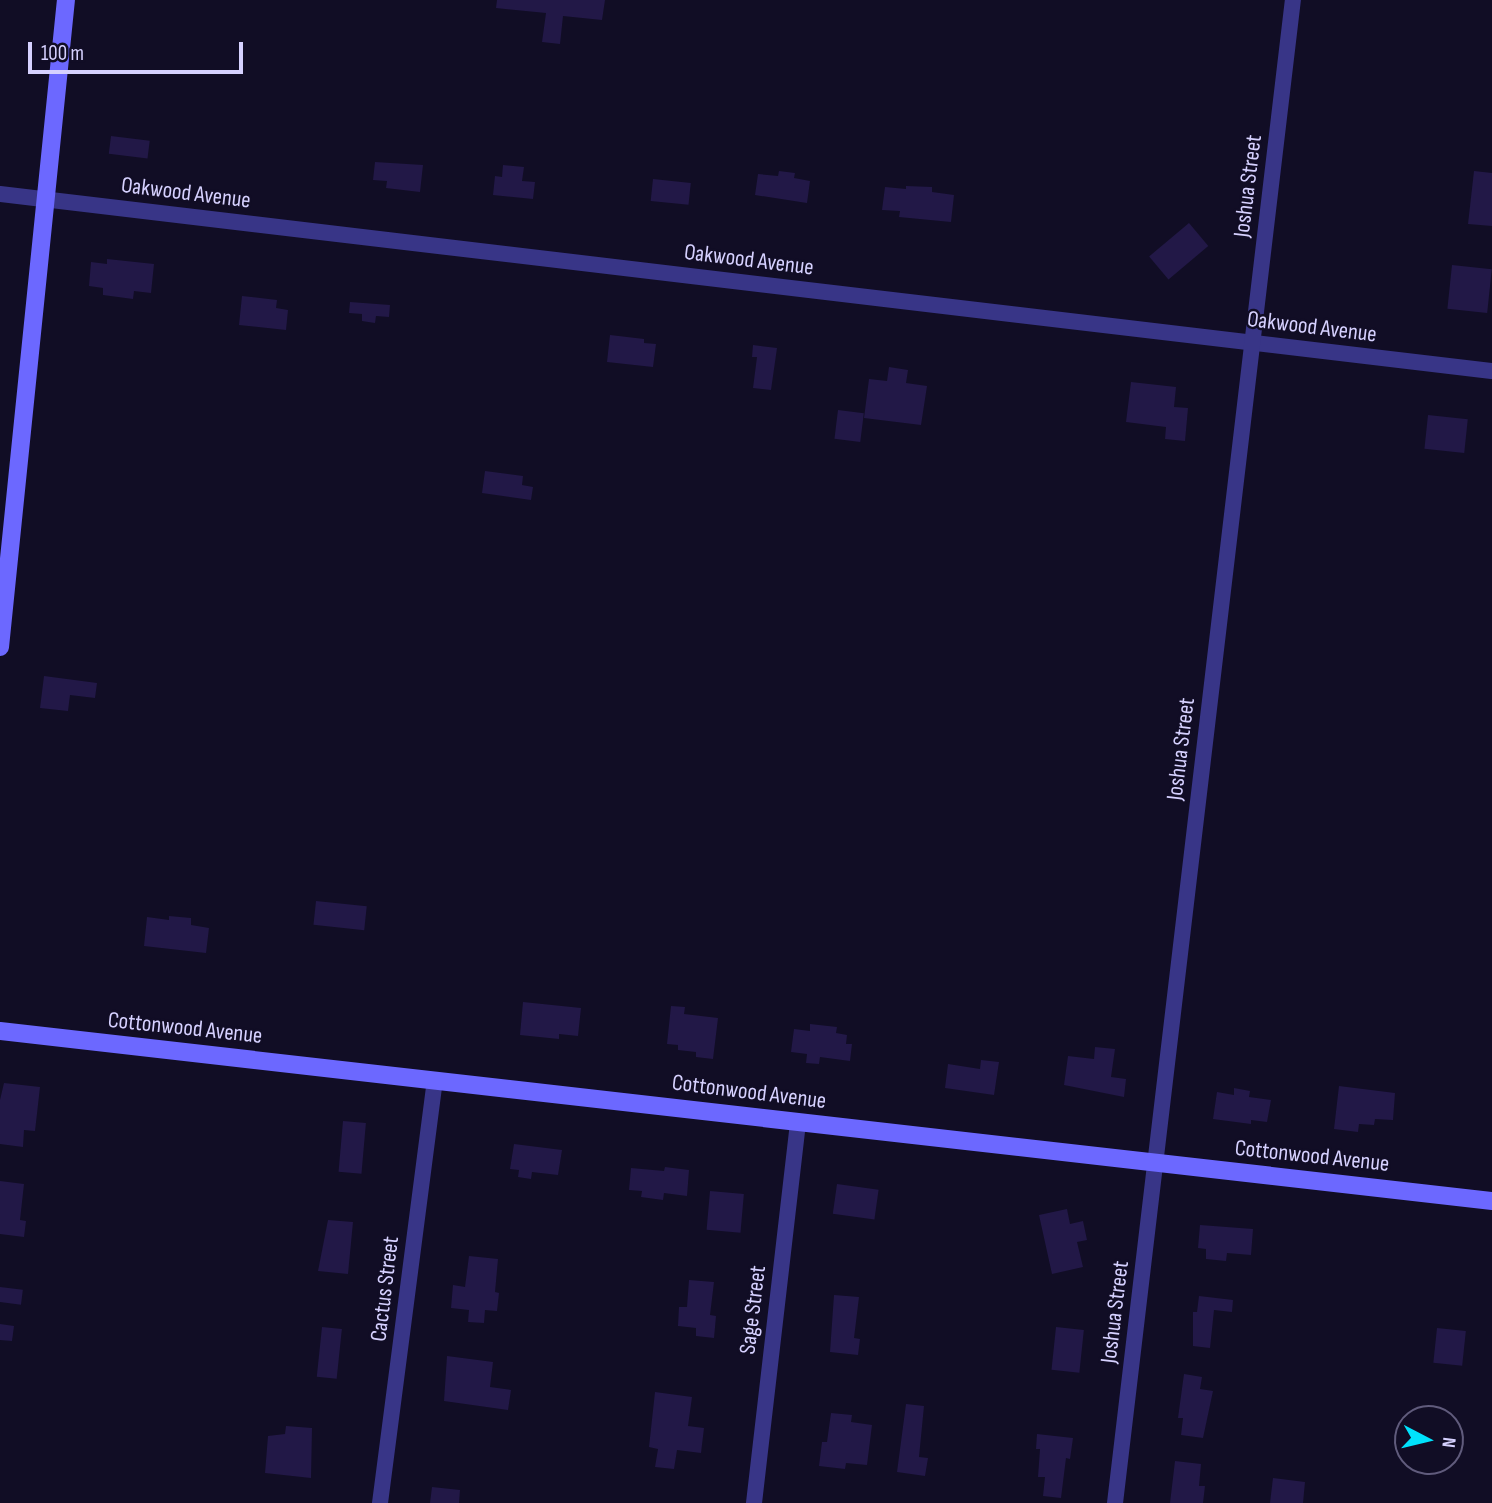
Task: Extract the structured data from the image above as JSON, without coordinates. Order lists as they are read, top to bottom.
{
  "streets": {
    "street": [
      "Joshua Street",
      "Oakwood Avenue",
      "Cottonwood Avenue",
      "Cactus Street",
      "Sage Street"
    ]
  },
  "crossings": [
    ["Joshua Street", "Oakwood Avenue"],
    ["Joshua Street", "Cottonwood Avenue"],
    ["Cottonwood Avenue", "Cactus Street"],
    ["Cottonwood Avenue", "Sage Street"]
  ],
  "scale_bar": "100 m",
  "north": "right"
}
